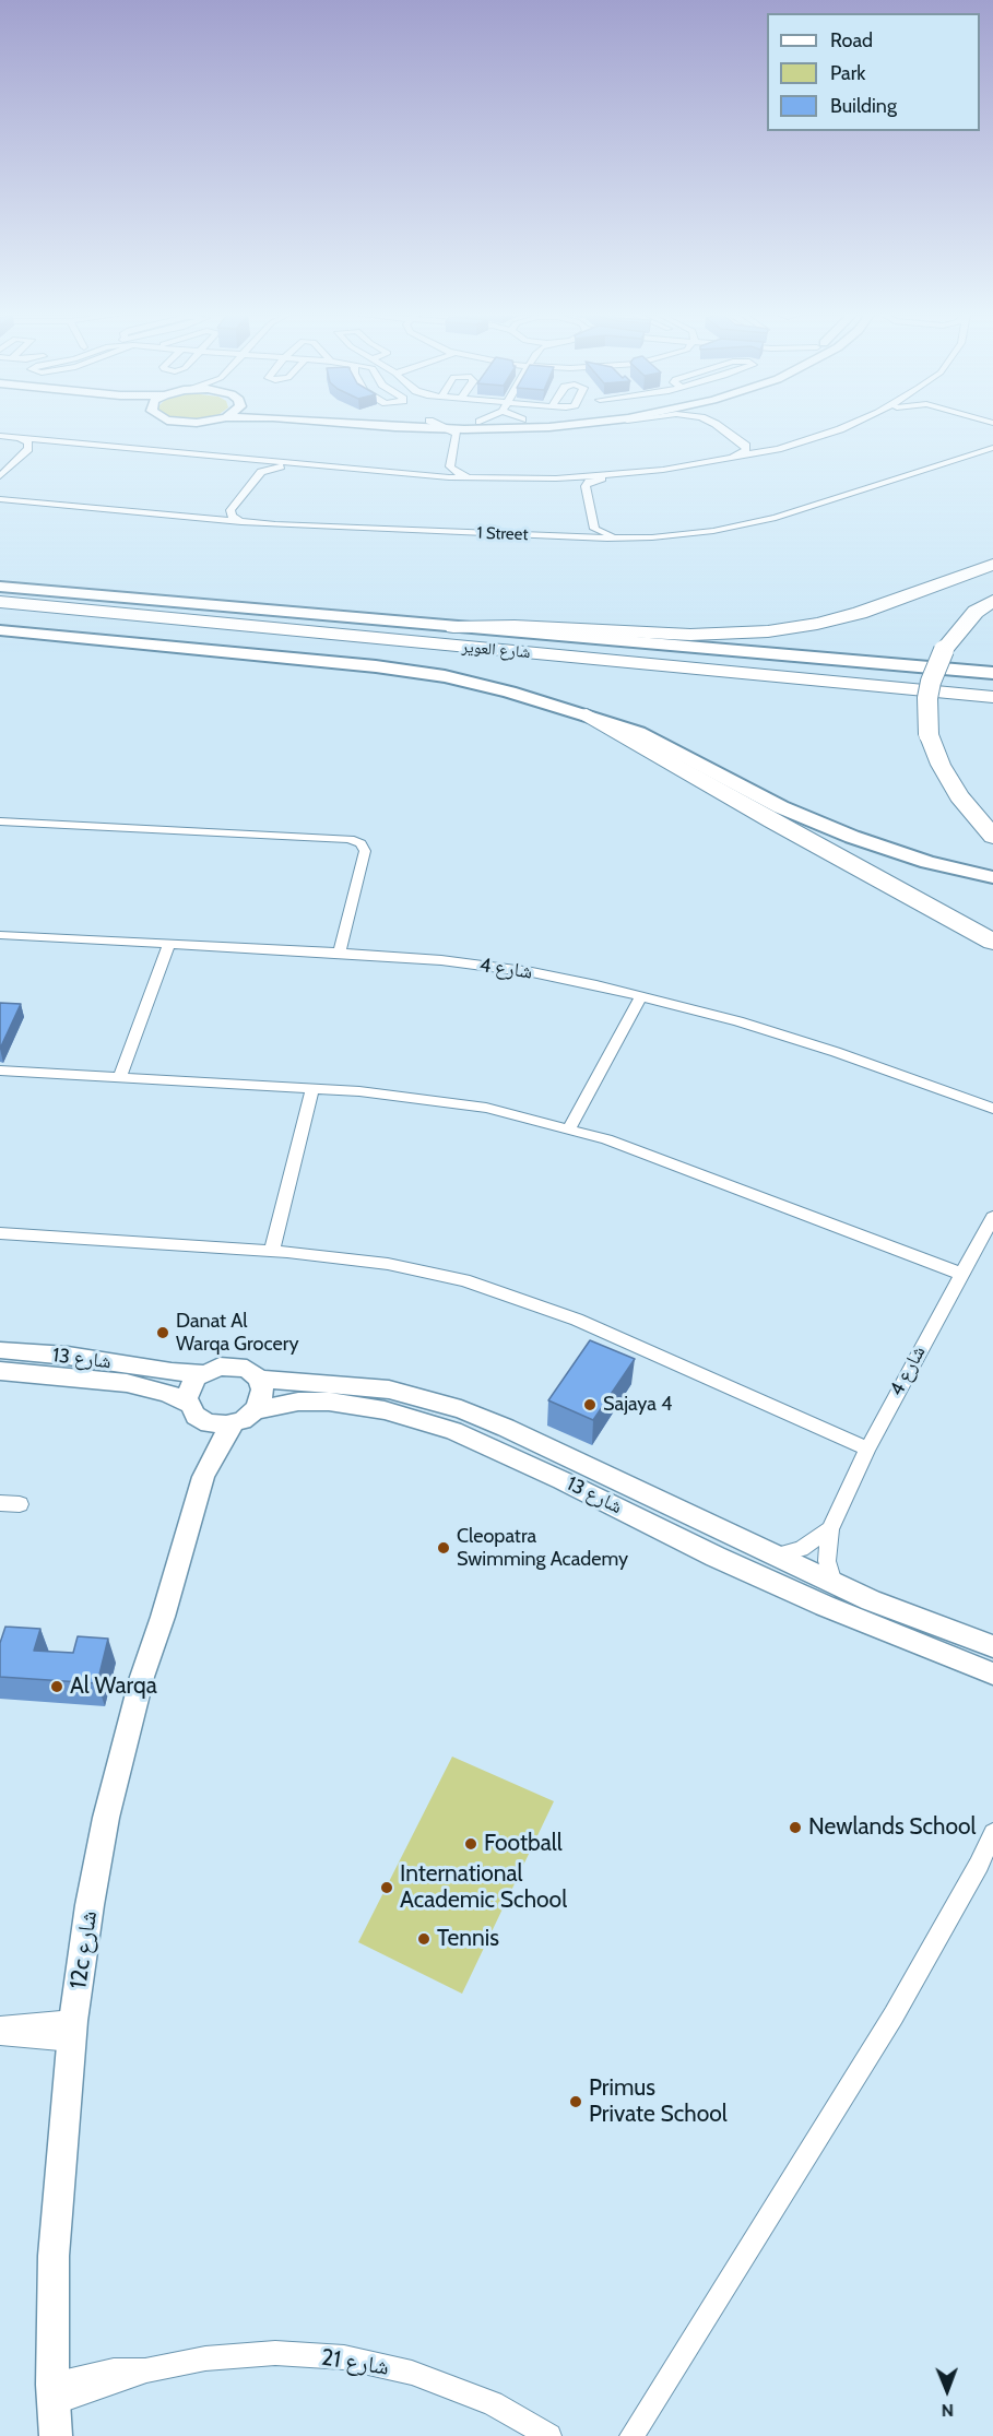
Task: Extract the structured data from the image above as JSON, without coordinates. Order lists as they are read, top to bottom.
{
  "streets": {
    "highway": ["شارع العوير"],
    "street": [
      "1 Street",
      "شارع 4",
      "شارع 13",
      "12c شارع",
      "شارع 21"
    ]
  },
  "crossings": [
    ["شارع 4", "شارع 13"],
    ["شارع 13", "12c شارع"],
    ["12c شارع", "شارع 21"]
  ],
  "places": [
    "Danat Al Warqa Grocery",
    "Sajaya 4",
    "Cleopatra Swimming Academy",
    "Al Warqa",
    "Newlands School",
    "Football",
    "International Academic School",
    "Tennis",
    "Primus Private School"
  ],
  "legend": ["Road", "Park", "Building"],
  "north": "bottom"
}
